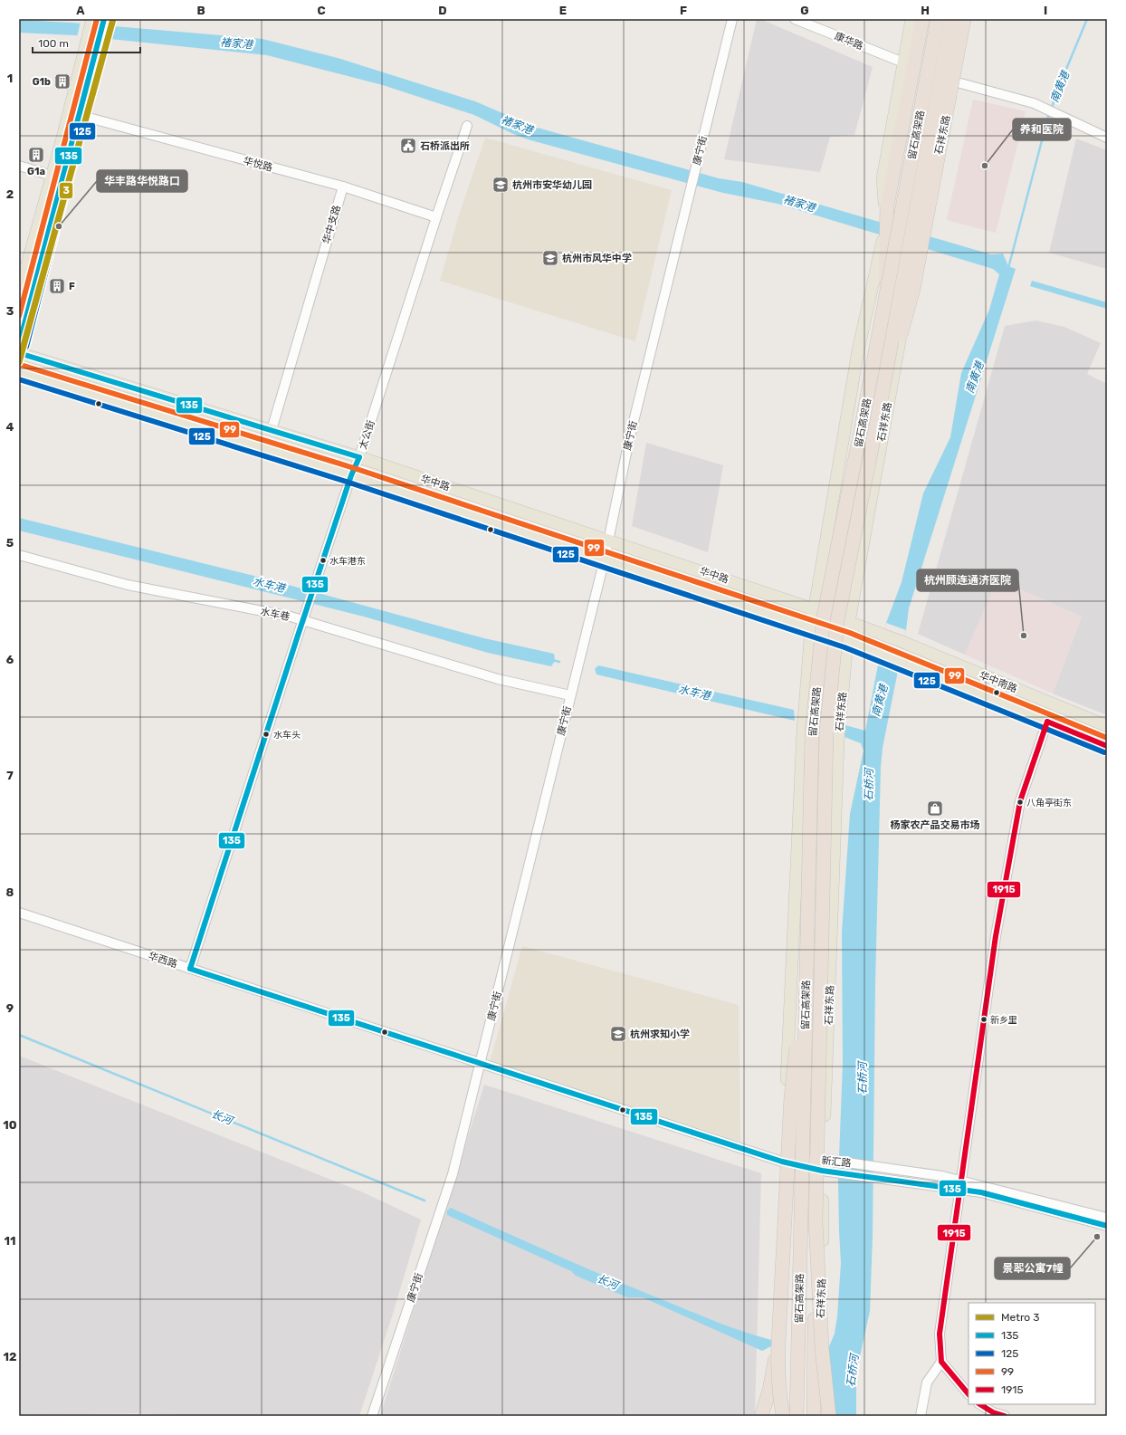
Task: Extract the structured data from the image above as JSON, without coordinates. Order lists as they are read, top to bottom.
{
  "streets": {
    "highway": ["留石高架路"],
    "main road": ["石祥东路", "华中路", "华中南路"],
    "street": [
      "康华路",
      "康宁街",
      "华悦路",
      "华中支路",
      "太公街",
      "水车巷",
      "华西路",
      "新汇路"
    ]
  },
  "crossings": [
    ["石祥东路", "华中路"],
    ["石祥东路", "华中南路"],
    ["石祥东路", "新汇路"],
    ["康宁街", "华中路"],
    ["康宁街", "水车巷"],
    ["康宁街", "华西路"],
    ["华悦路", "华中支路"],
    ["华悦路", "太公街"],
    ["华中支路", "华中路"],
    ["太公街", "华中路"],
    ["太公街", "水车巷"],
    ["太公街", "华西路"],
    ["华中路", "华中南路"],
    ["华西路", "新汇路"]
  ],
  "water": [
    "褚家港",
    "南黄港",
    "水车港",
    "石桥河",
    "长河"
  ],
  "places": {
    "building": ["G1b", "G1a", "F"],
    "public building": ["石桥派出所"],
    "other": [
      "养和医院",
      "华丰路华悦路口",
      "水车港东",
      "杭州顾连通济医院",
      "水车头",
      "八角亭街东",
      "新乡里",
      "景翆公寓7幢"
    ],
    "school or university": ["杭州市安华幼儿园", "杭州市风华中学", "杭州求知小学"],
    "shop": ["杨家农产品交易市场"]
  },
  "lines": [
    "metro line 3",
    "transit line 135",
    "transit line 99",
    "transit line 125",
    "transit line 1915"
  ],
  "legend": [
    "Metro 3",
    "135",
    "125",
    "99",
    "1915"
  ],
  "scale_bar": "100 m",
  "grid": {
    "columns": [
      "A",
      "B",
      "C",
      "D",
      "E",
      "F",
      "G",
      "H",
      "I"
    ],
    "rows": [
      "1",
      "2",
      "3",
      "4",
      "5",
      "6",
      "7",
      "8",
      "9",
      "10",
      "11",
      "12"
    ]
  }
}
